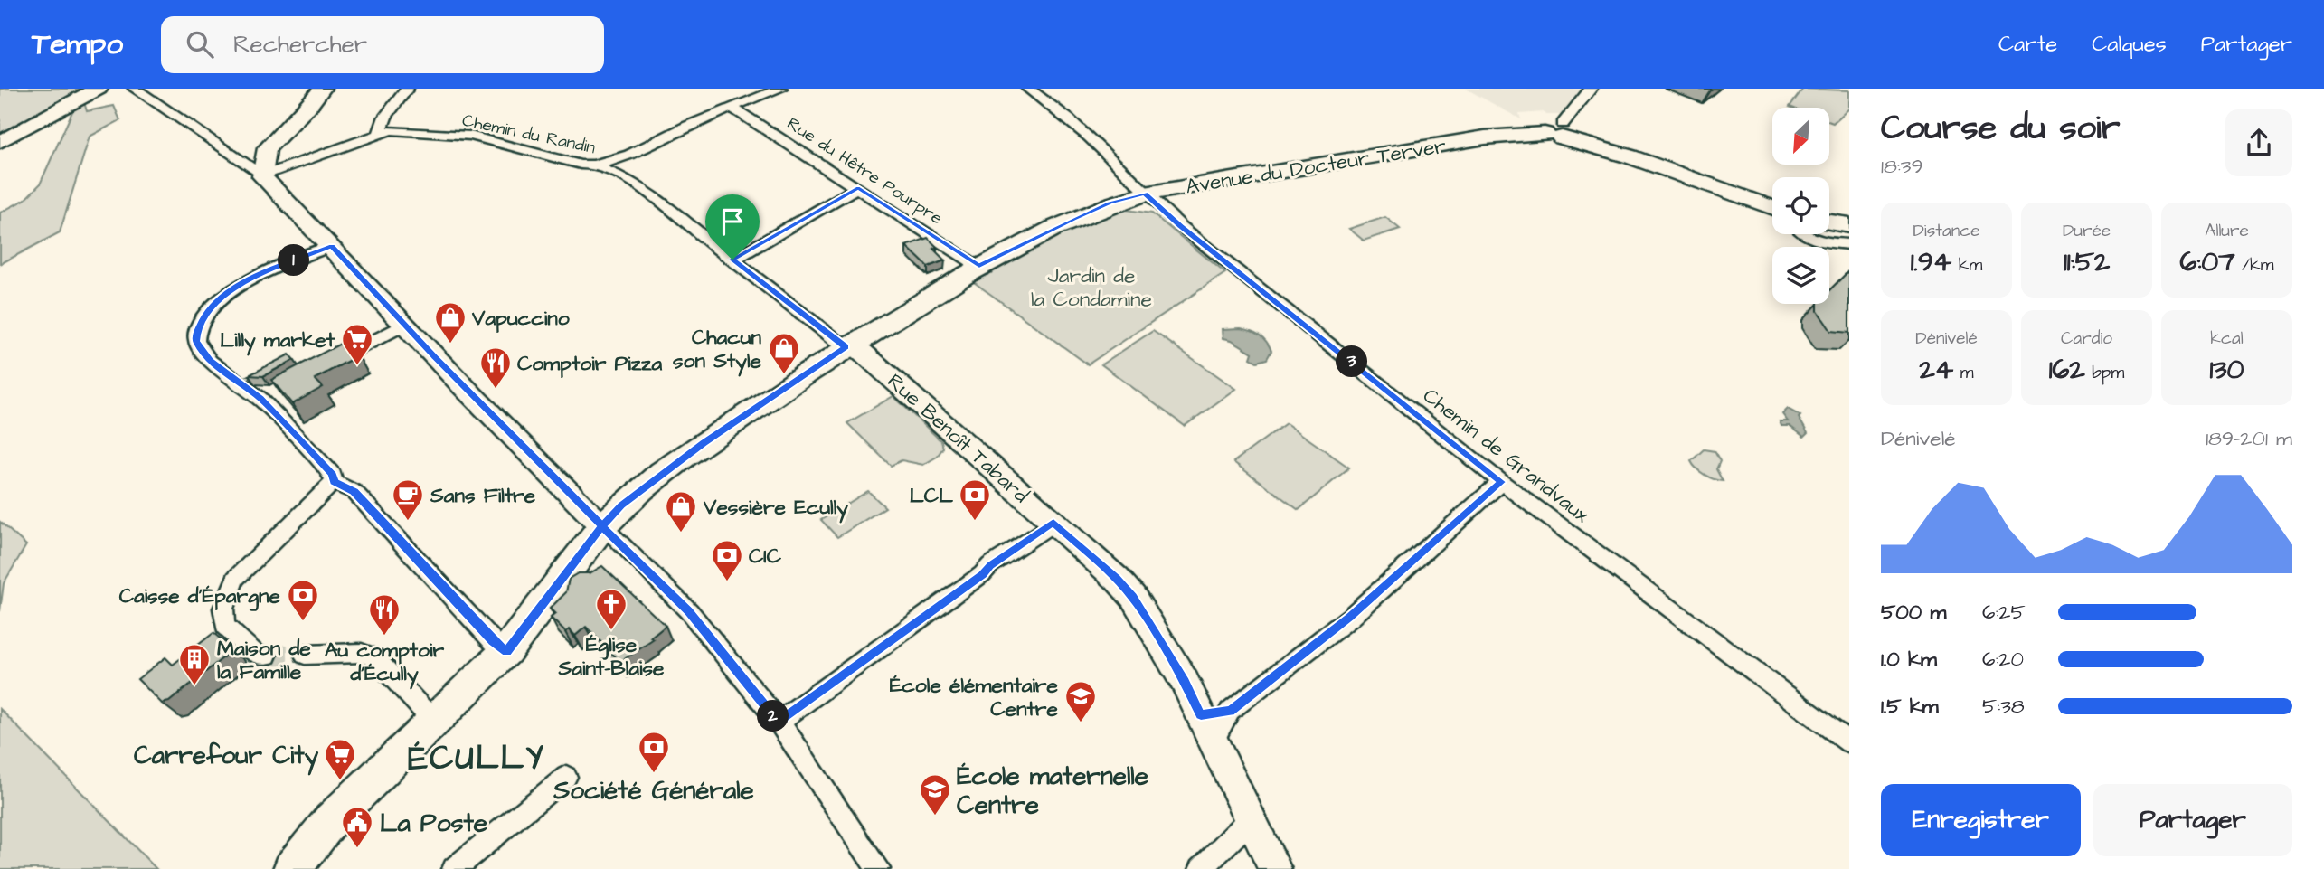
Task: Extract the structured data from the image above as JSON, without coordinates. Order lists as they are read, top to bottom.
{
  "streets": {
    "main road": ["Avenue du Docteur Terver", "Rue Benoît Tabard"],
    "street": ["Chemin du Randin", "Rue du Hêtre Pourpre", "Chemin de Grandvaux"]
  },
  "crossings": [
    ["Chemin du Randin", "Rue du Hêtre Pourpre"],
    ["Avenue du Docteur Terver", "Rue du Hêtre Pourpre"],
    ["Avenue du Docteur Terver", "Rue Benoît Tabard"],
    ["Avenue du Docteur Terver", "Chemin de Grandvaux"]
  ],
  "districts": ["ÉCULLY"],
  "parks": ["Jardin de la Condamine"],
  "places": {
    "shop": ["Vapuccino", "Chacun son Style", "Vessière Ecully"],
    "supermarket": ["Lilly market", "Carrefour City"],
    "restaurant": ["Comptoir Pizza", "Au comptoir d'Écully"],
    "cafe": ["Sans Filtre"],
    "bank": [
      "LCL",
      "CIC",
      "Caisse d'Épargne",
      "Société Générale"
    ],
    "church": ["Église Saint-Blaise"],
    "building": ["Maison de la Famille"],
    "school or university": ["École élémentaire Centre", "École maternelle Centre"],
    "public building": ["La Poste"]
  },
  "north": "bottom left",
  "page": {
    "header": "Tempo",
    "search": "Rechercher",
    "nav": ["Carte", "Calques", "Partager"],
    "heading": ["Course du soir", "18:39"],
    "stats": [
      ["Distance", "1.94 km"],
      ["Durée", "11:52"],
      ["Allure", "6:07 /km"],
      ["Dénivelé", "24 m"],
      ["Cardio", "162 bpm"],
      ["kcal", "130"]
    ],
    "pins": ["1", "3", "2"],
    "chart": ["Dénivelé", "189–201 m"],
    "list": [
      {
        "name": "500 m",
        "note": "6:25"
      },
      {
        "name": "1.0 km",
        "note": "6:20"
      },
      {
        "name": "1.5 km",
        "note": "5:38"
      }
    ],
    "buttons": ["Enregistrer", "Partager"]
  }
}
